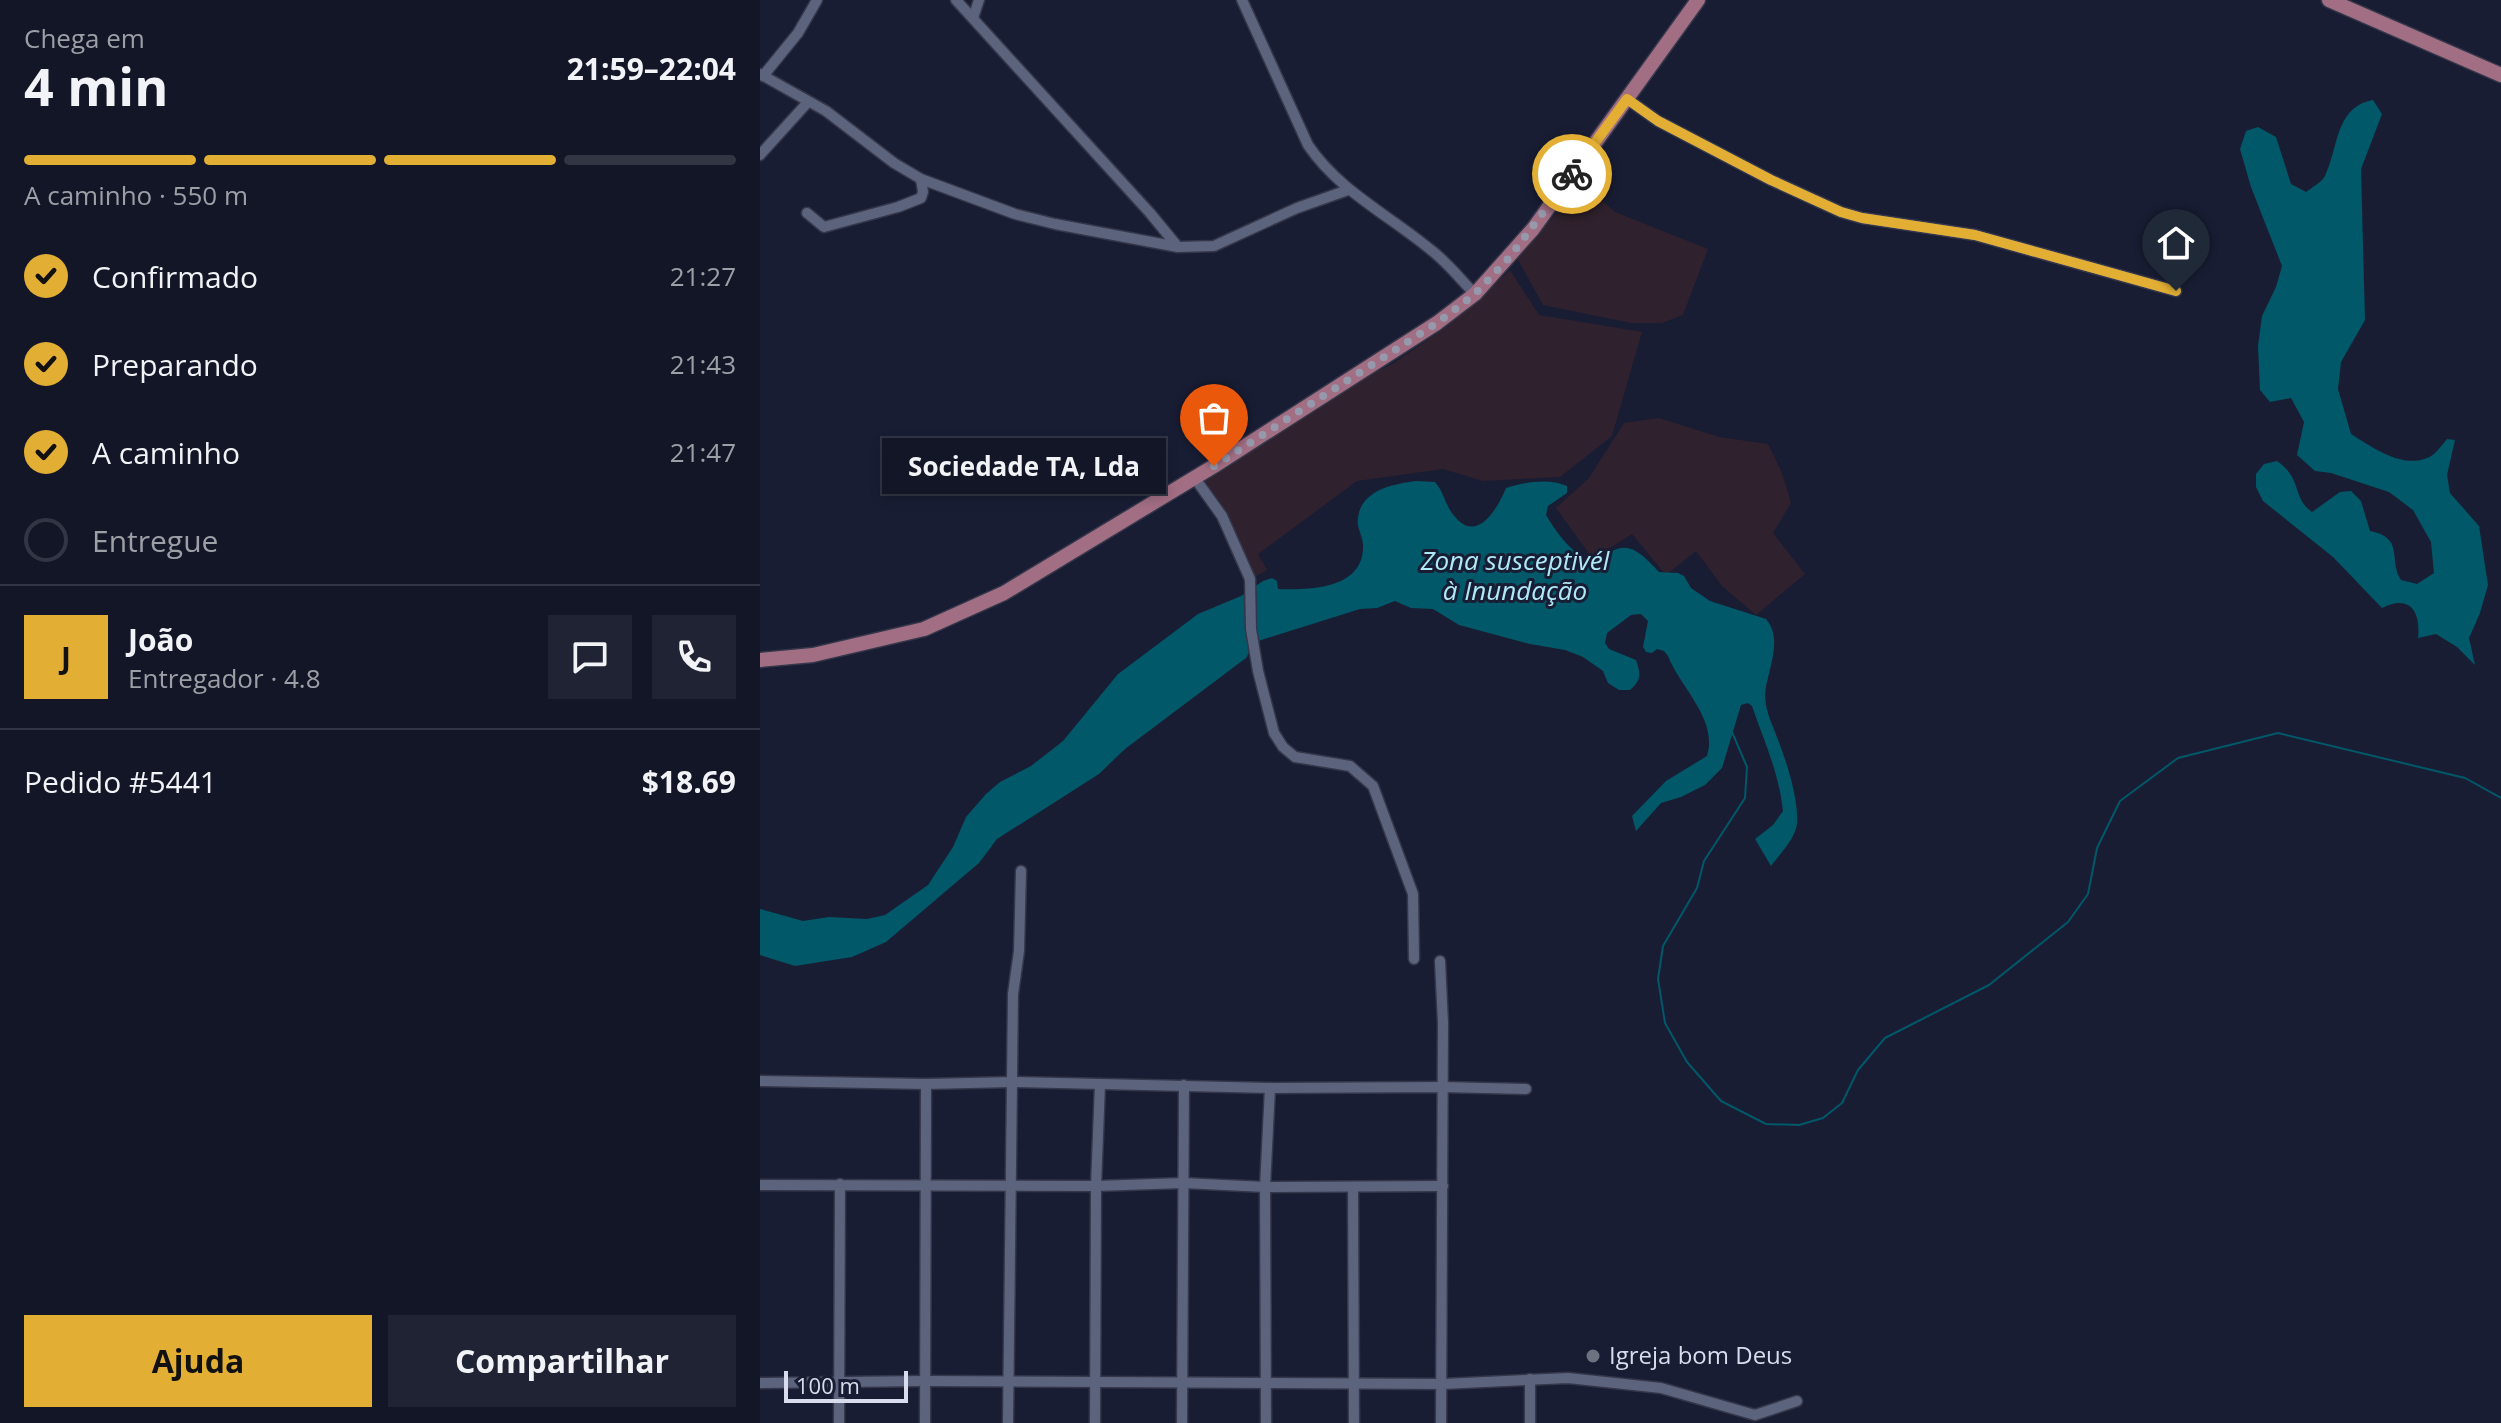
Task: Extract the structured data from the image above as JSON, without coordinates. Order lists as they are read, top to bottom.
{
  "water": ["Zona susceptivél à Inundação"],
  "places": ["Sociedade TA, Lda", "Igreja bom Deus"],
  "scale_bar": "100 m",
  "page": {
    "heading": ["4 min", "Chega em", "21:59–22:04"],
    "panel": [
      "João",
      "Entregador · 4.8",
      "Pedido #5441",
      "$18.69"
    ],
    "bar": "A caminho · 550 m",
    "list": [
      ["Confirmado", "21:27"],
      ["Preparando", "21:43"],
      ["A caminho", "21:47"],
      "Entregue"
    ],
    "bubble": "Sociedade TA, Lda",
    "round": "J",
    "buttons": ["Ajuda", "Compartilhar"],
    "scale": "100 m"
  }
}
